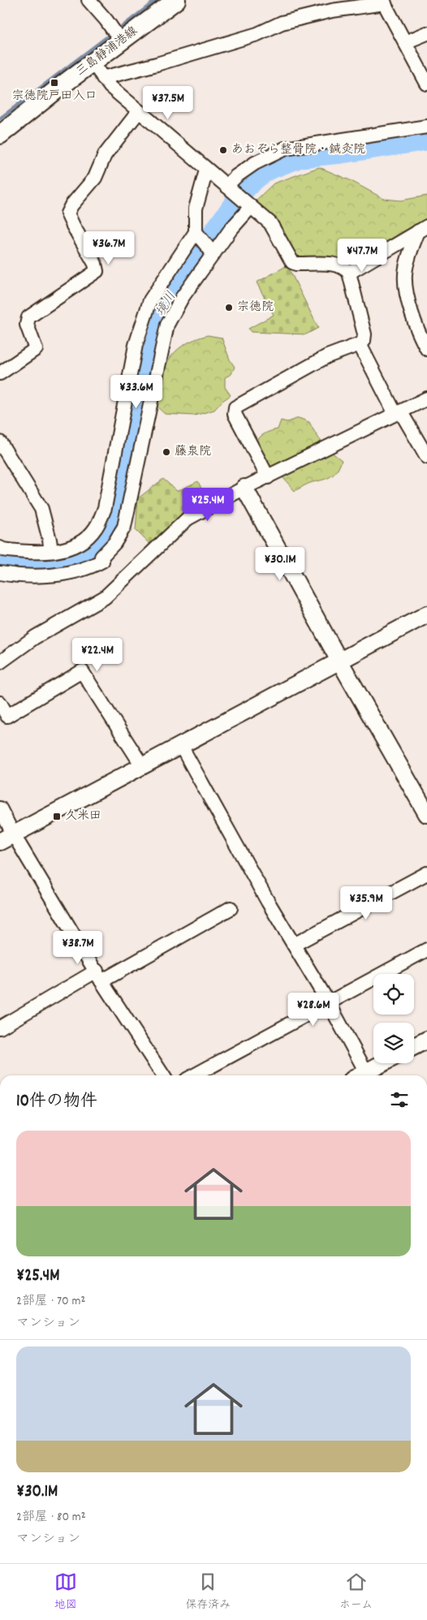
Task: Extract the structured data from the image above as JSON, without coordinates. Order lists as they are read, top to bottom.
{
  "streets": {
    "main road": ["三島静浦港線"]
  },
  "water": ["境川"],
  "places": {
    "transit": ["宗徳院戸田入口", "久米田"],
    "other": ["あおぞら整骨院・鍼灸院", "宗徳院", "藤泉院"]
  },
  "page": {
    "price": [
      "¥37.5M",
      "¥36.7M",
      "¥47.7M",
      "¥33.6M",
      "¥25.4M",
      "¥30.1M",
      "¥22.4M",
      "¥35.9M",
      "¥38.7M",
      "¥28.6M"
    ],
    "heading": "10件の物件",
    "list": [
      {
        "name": "¥25.4M",
        "note": "2部屋 · 70 m² · マンション"
      },
      {
        "name": "¥30.1M",
        "note": "2部屋 · 80 m² · マンション"
      }
    ],
    "tabs": ["地図", "保存済み", "ホーム"]
  }
}
